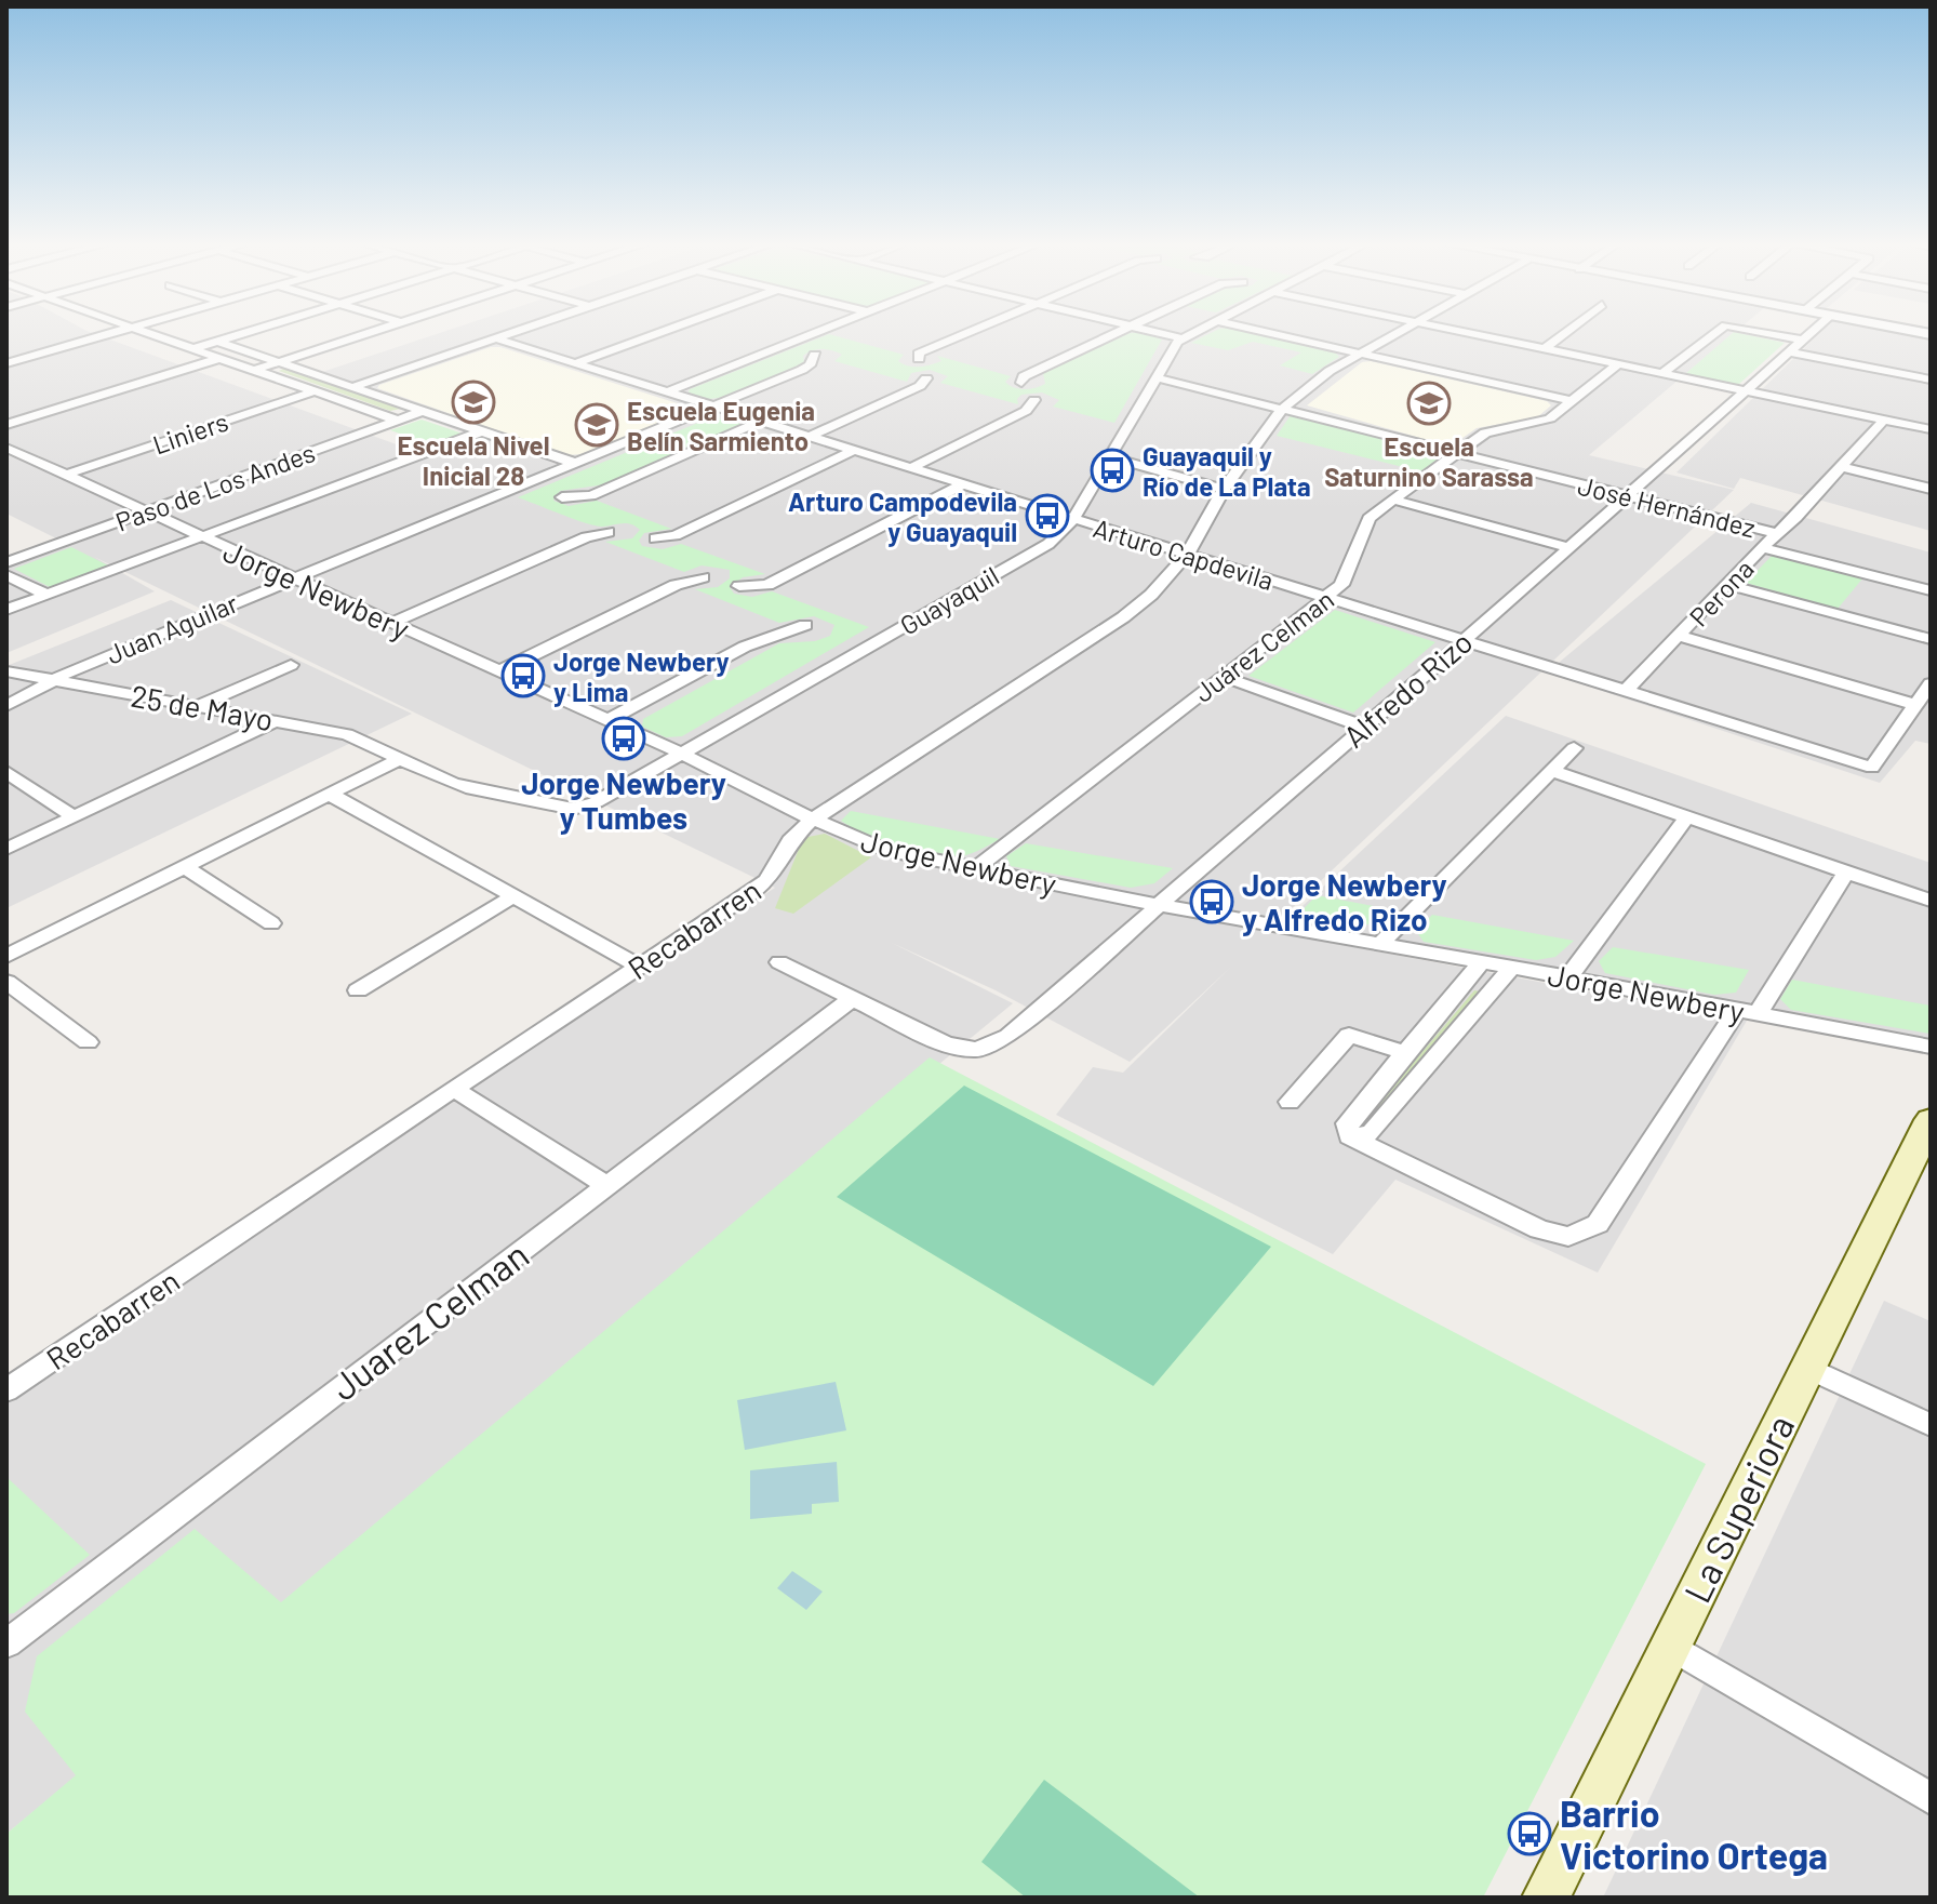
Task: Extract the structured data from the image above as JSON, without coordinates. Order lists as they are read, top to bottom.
{
  "streets": {
    "main road": ["La Superiora"],
    "street": [
      "Liniers",
      "Paso de Los Andes",
      "José Hernández",
      "Arturo Capdevila",
      "Jorge Newbery",
      "Perona",
      "Guayaquil",
      "Juan Aguilar",
      "Juárez Celman",
      "Alfredo Rizo",
      "25 de Mayo",
      "Recabarren",
      "Juarez Celman"
    ]
  },
  "crossings": [
    ["Liniers", "Jorge Newbery"],
    ["Paso de Los Andes", "Jorge Newbery"],
    ["José Hernández", "Perona"],
    ["José Hernández", "Guayaquil"],
    ["José Hernández", "Juárez Celman"],
    ["José Hernández", "Alfredo Rizo"],
    ["José Hernández", "Recabarren"],
    ["Arturo Capdevila", "Perona"],
    ["Arturo Capdevila", "Guayaquil"],
    ["Arturo Capdevila", "Juan Aguilar"],
    ["Arturo Capdevila", "Juárez Celman"],
    ["Arturo Capdevila", "Alfredo Rizo"],
    ["Arturo Capdevila", "Recabarren"],
    ["Jorge Newbery", "Guayaquil"],
    ["Jorge Newbery", "Juan Aguilar"],
    ["Jorge Newbery", "Juárez Celman"],
    ["Jorge Newbery", "Alfredo Rizo"],
    ["Jorge Newbery", "Recabarren"],
    ["Guayaquil", "25 de Mayo"],
    ["Juan Aguilar", "25 de Mayo"],
    ["Alfredo Rizo", "Juarez Celman"]
  ],
  "places": {
    "school or university": ["Escuela Nivel Inicial 28", "Escuela Saturnino Sarassa", "Escuela Eugenia Belín Sarmiento"],
    "bus stop": [
      "Guayaquil y Río de La Plata",
      "Arturo Campodevila y Guayaquil",
      "Jorge Newbery y Lima",
      "Jorge Newbery y Tumbes",
      "Jorge Newbery y Alfredo Rizo",
      "Barrio Victorino Ortega"
    ]
  }
}
